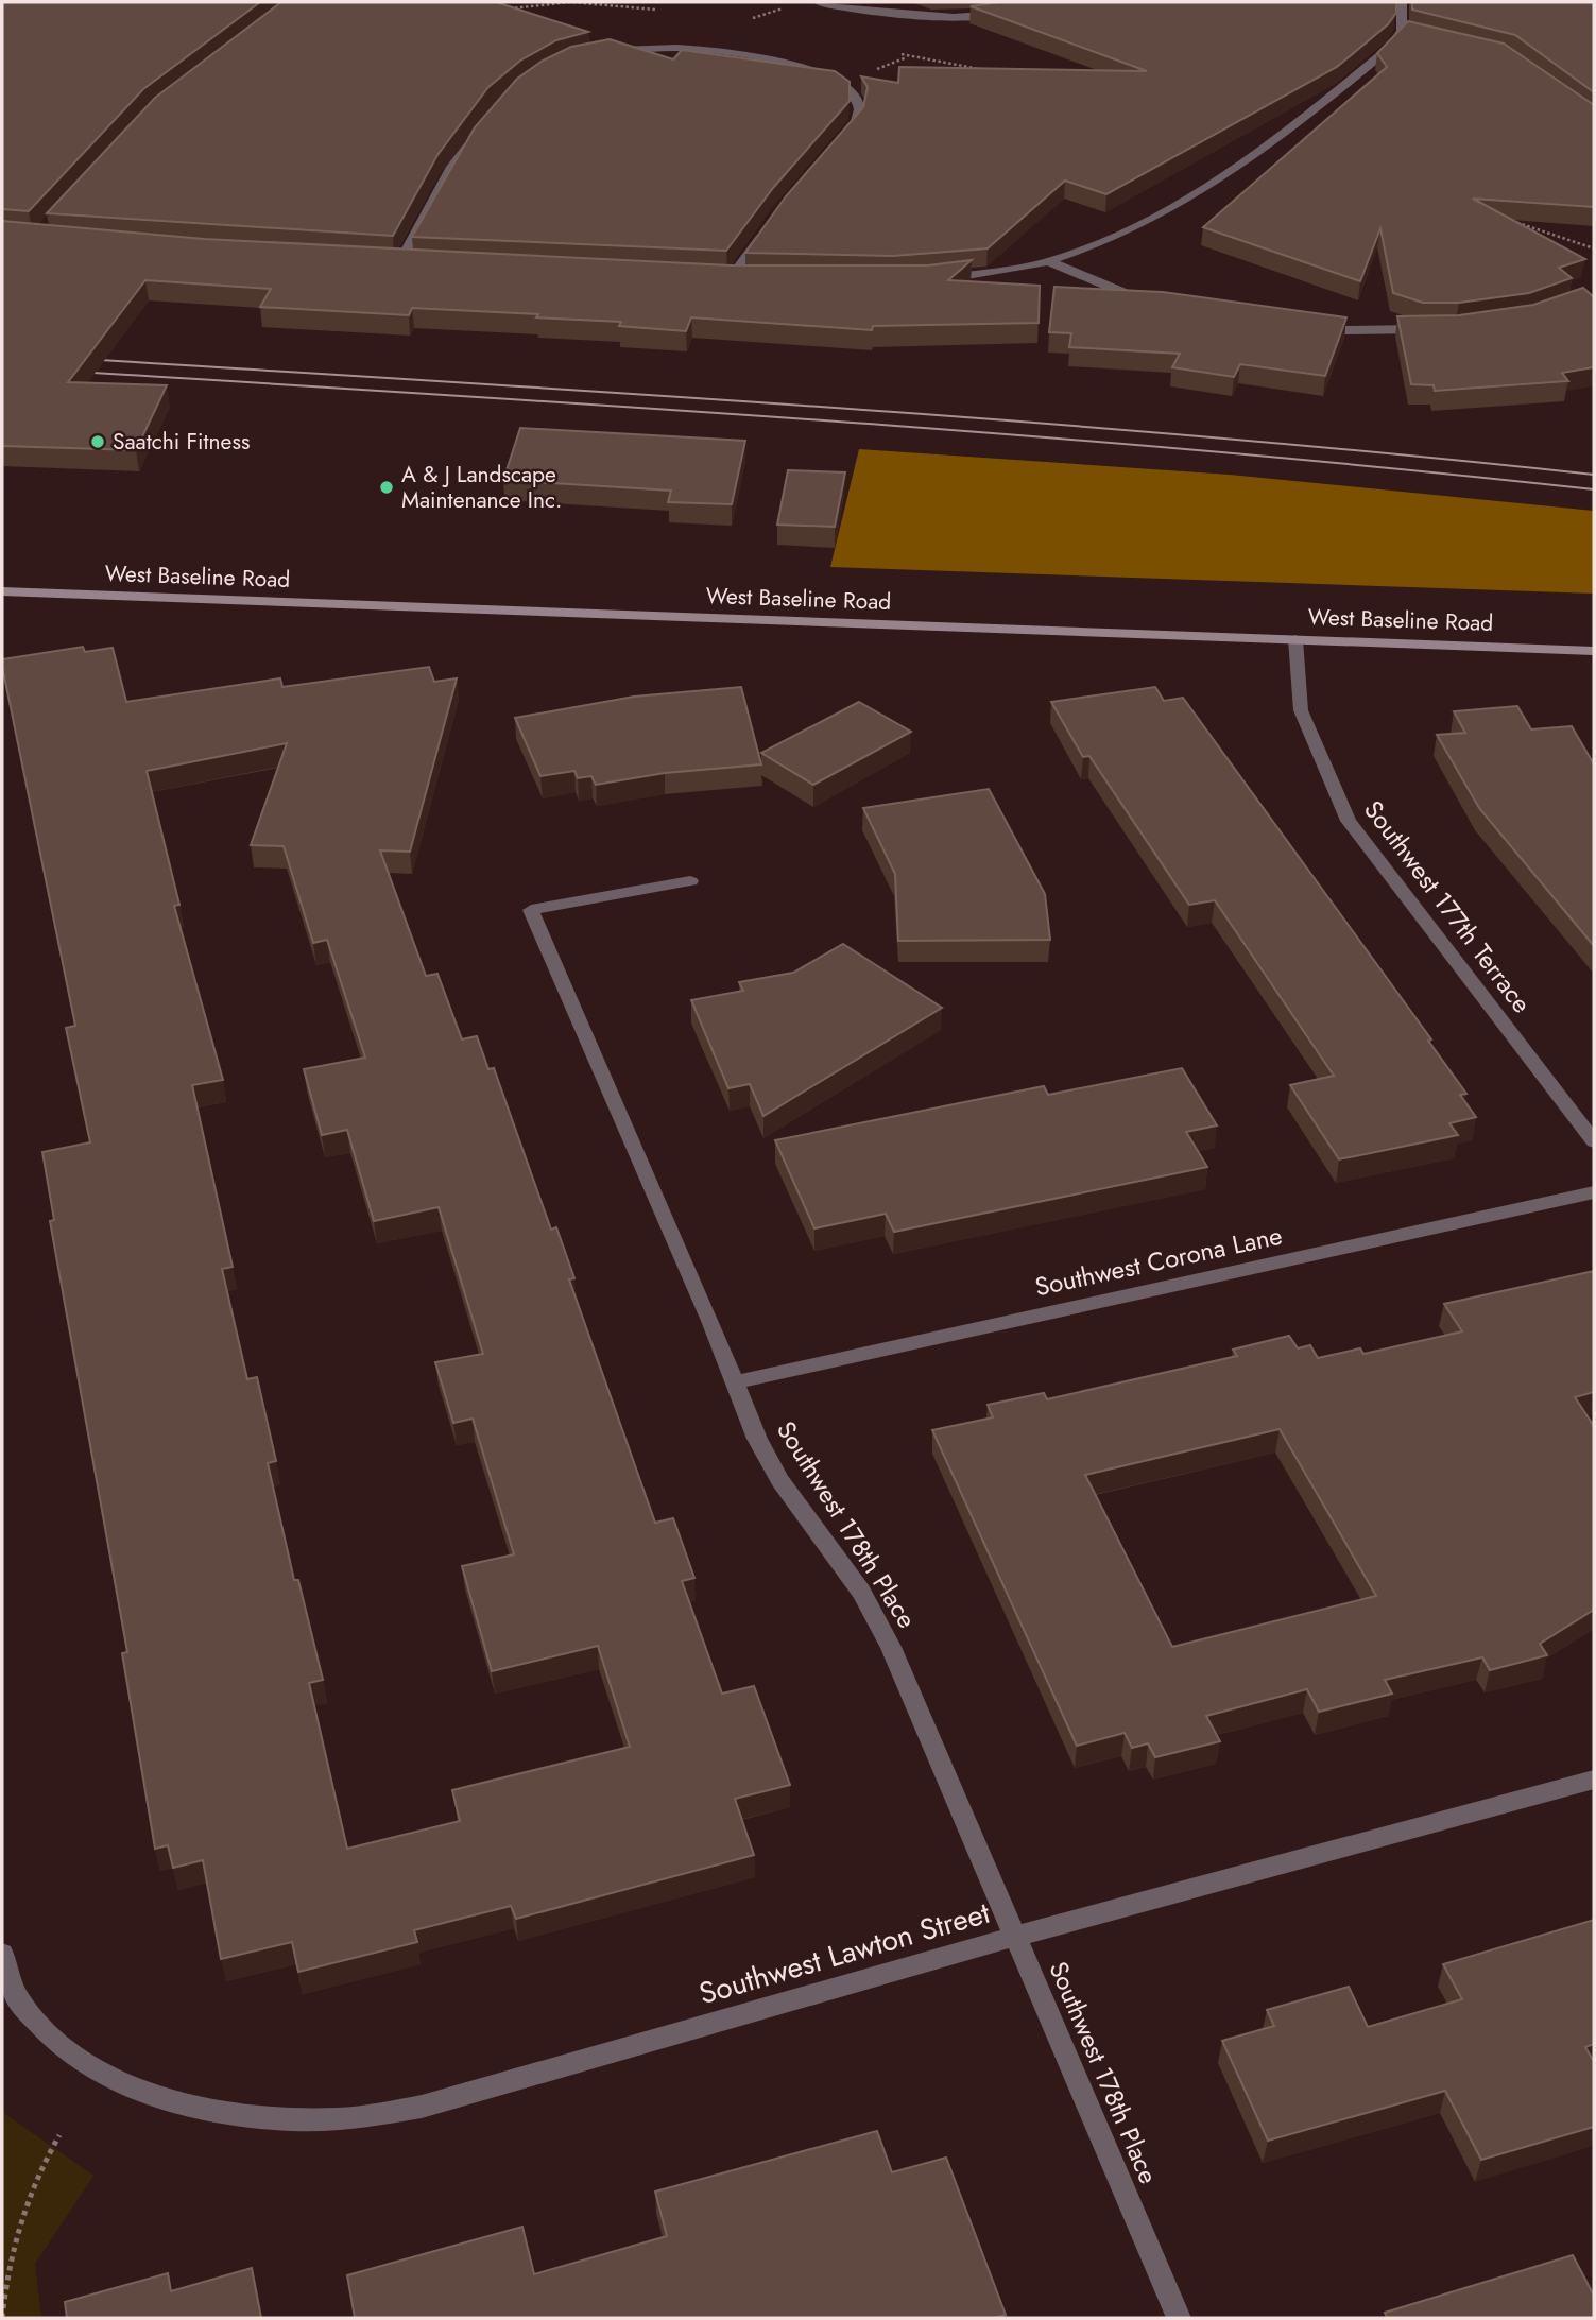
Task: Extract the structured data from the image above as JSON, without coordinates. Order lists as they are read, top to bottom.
{
  "streets": {
    "main road": ["West Baseline Road"],
    "street": [
      "Southwest 177th Terrace",
      "Southwest Corona Lane",
      "Southwest 178th Place",
      "Southwest Lawton Street"
    ]
  },
  "crossings": [
    ["West Baseline Road", "Southwest 177th Terrace"],
    ["Southwest Corona Lane", "Southwest 178th Place"],
    ["Southwest 178th Place", "Southwest Lawton Street"]
  ],
  "places": ["Saatchi Fitness", "A & J Landscape Maintenance Inc."]
}
